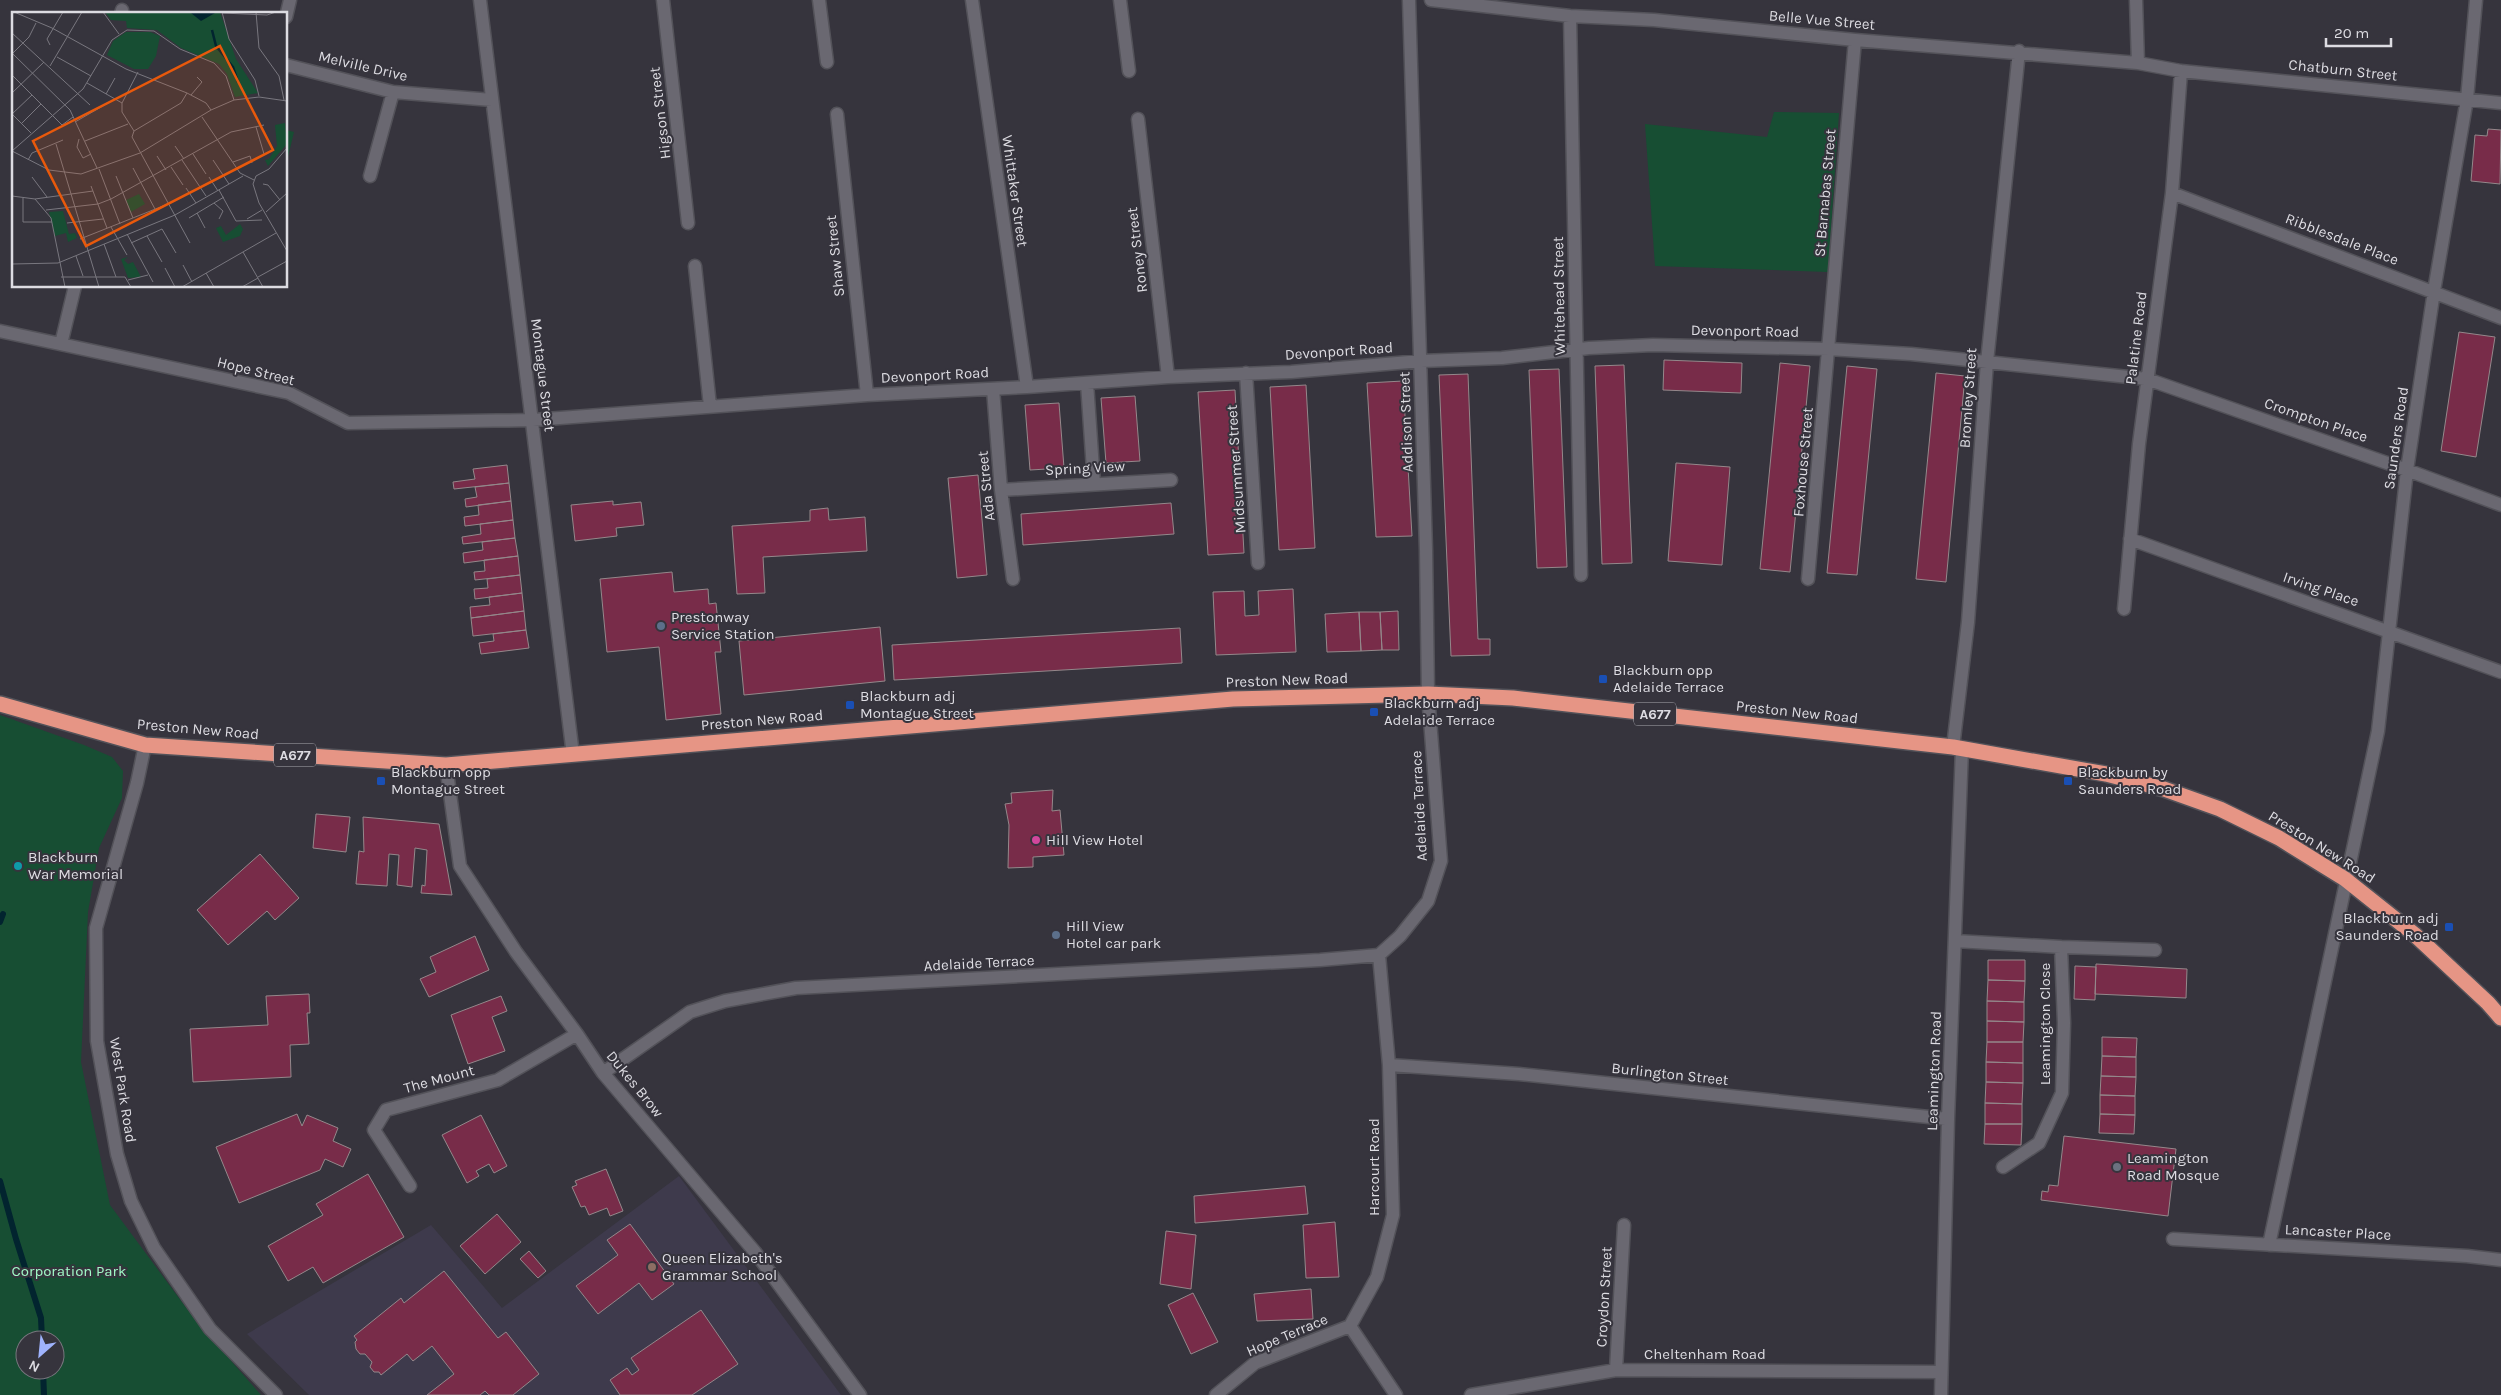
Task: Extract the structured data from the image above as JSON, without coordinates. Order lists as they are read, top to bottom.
{
  "streets": {
    "highway": ["Preston New Road", "A677"],
    "street": [
      "Belle Vue Street",
      "Melville Drive",
      "Chatburn Street",
      "Higson Street",
      "Whittaker Street",
      "St Barnabas Street",
      "Ribblesdale Place",
      "Roney Street",
      "Shaw Street",
      "Whitehead Street",
      "Devonport Road",
      "Palatine Road",
      "Hope Street",
      "Montague Street",
      "Bromley Street",
      "Crompton Place",
      "Addison Street",
      "Saunders Road",
      "Foxhouse Street",
      "Spring View",
      "Midsummer Street",
      "Ada Street",
      "Irving Place",
      "Adelaide Terrace",
      "Leamington Close",
      "Leamington Road",
      "Burlington Street",
      "The Mount",
      "Dukes Brow",
      "West Park Road",
      "Harcourt Road",
      "Lancaster Place",
      "Croydon Street",
      "Hope Terrace",
      "Cheltenham Road"
    ]
  },
  "crossings": [
    ["Belle Vue Street", "Chatburn Street"],
    ["Belle Vue Street", "St Barnabas Street"],
    ["Belle Vue Street", "Whitehead Street"],
    ["Belle Vue Street", "Palatine Road"],
    ["Belle Vue Street", "Bromley Street"],
    ["Melville Drive", "Montague Street"],
    ["Chatburn Street", "Palatine Road"],
    ["Chatburn Street", "Saunders Road"],
    ["Whittaker Street", "Devonport Road"],
    ["St Barnabas Street", "Devonport Road"],
    ["St Barnabas Street", "Foxhouse Street"],
    ["Ribblesdale Place", "Palatine Road"],
    ["Ribblesdale Place", "Saunders Road"],
    ["Roney Street", "Devonport Road"],
    ["Shaw Street", "Devonport Road"],
    ["Whitehead Street", "Devonport Road"],
    ["Devonport Road", "Palatine Road"],
    ["Devonport Road", "Hope Street"],
    ["Devonport Road", "Montague Street"],
    ["Devonport Road", "Bromley Street"],
    ["Devonport Road", "Crompton Place"],
    ["Devonport Road", "Addison Street"],
    ["Devonport Road", "Foxhouse Street"],
    ["Devonport Road", "Midsummer Street"],
    ["Devonport Road", "Ada Street"],
    ["Palatine Road", "Crompton Place"],
    ["Palatine Road", "Irving Place"],
    ["Hope Street", "Montague Street"],
    ["Montague Street", "Preston New Road"],
    ["Bromley Street", "Preston New Road"],
    ["Bromley Street", "Leamington Road"],
    ["Crompton Place", "Saunders Road"],
    ["Addison Street", "Preston New Road"],
    ["Addison Street", "Adelaide Terrace"],
    ["Saunders Road", "Irving Place"],
    ["Saunders Road", "Preston New Road"],
    ["Saunders Road", "Lancaster Place"],
    ["Spring View", "Ada Street"],
    ["Preston New Road", "Adelaide Terrace"],
    ["Preston New Road", "Leamington Road"],
    ["Preston New Road", "Dukes Brow"],
    ["Preston New Road", "West Park Road"],
    ["Adelaide Terrace", "Dukes Brow"],
    ["Leamington Close", "Leamington Road"],
    ["Leamington Road", "Burlington Street"],
    ["Leamington Road", "Cheltenham Road"],
    ["Burlington Street", "Harcourt Road"],
    ["The Mount", "Dukes Brow"],
    ["Harcourt Road", "Hope Terrace"],
    ["Croydon Street", "Cheltenham Road"]
  ],
  "parks": ["Corporation Park"],
  "places": {
    "other": [
      "Prestonway Service Station",
      "Hill View Hotel",
      "Blackburn War Memorial",
      "Hill View Hotel car park",
      "Leamington Road Mosque",
      "Queen Elizabeth's Grammar School"
    ],
    "transit": [
      "Blackburn opp Adelaide Terrace",
      "Blackburn adj Montague Street",
      "Blackburn adj Adelaide Terrace",
      "Blackburn opp Montague Street",
      "Blackburn by Saunders Road",
      "Blackburn adj Saunders Road"
    ]
  },
  "scale_bar": "20 m",
  "north": "bottom left"
}
